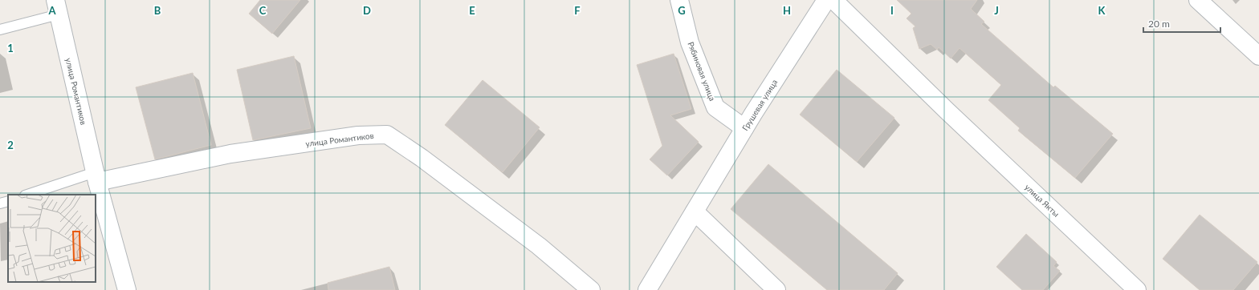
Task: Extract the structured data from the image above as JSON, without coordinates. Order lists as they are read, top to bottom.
{
  "streets": {
    "street": [
      "Рябиновая улица",
      "улица Романтиков",
      "Грушевая улица",
      "улица Якты"
    ]
  },
  "crossings": [
    ["Рябиновая улица", "Грушевая улица"]
  ],
  "scale_bar": "20 m",
  "grid": {
    "columns": [
      "A",
      "B",
      "C",
      "D",
      "E",
      "F",
      "G",
      "H",
      "I",
      "J",
      "K"
    ],
    "rows": ["1", "2"]
  }
}
